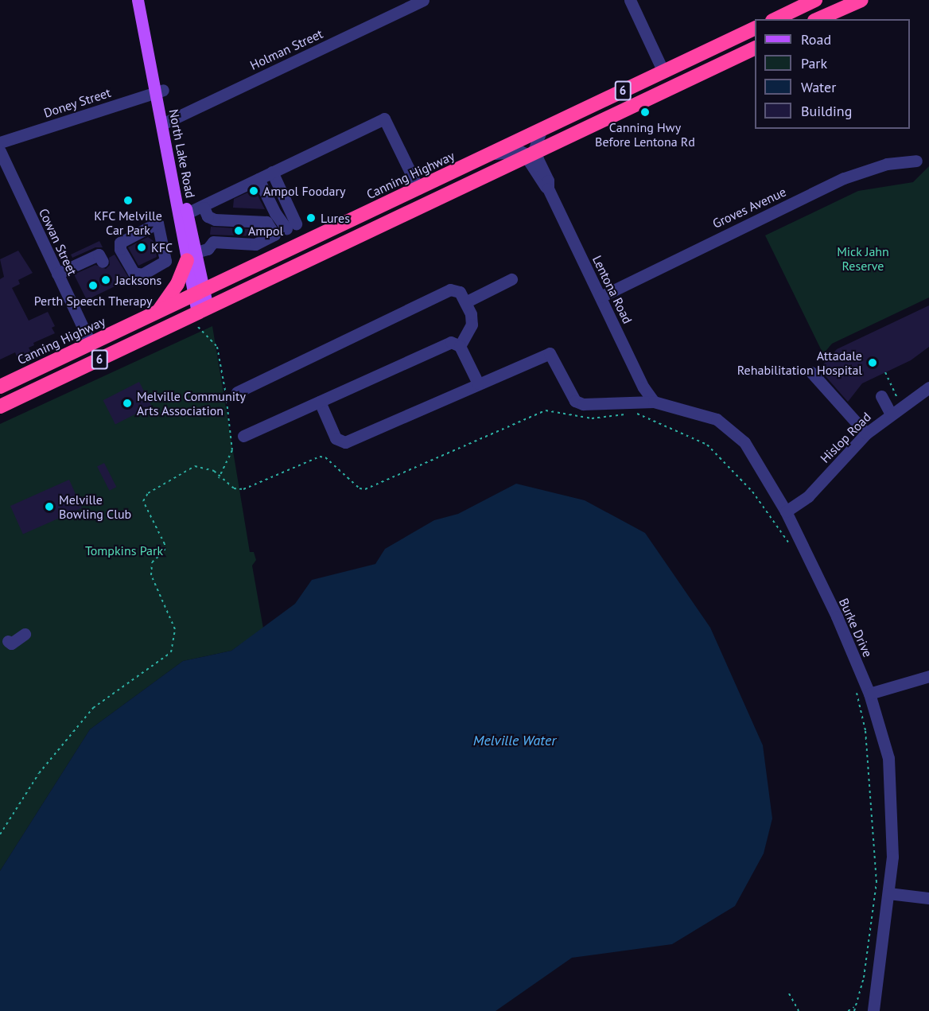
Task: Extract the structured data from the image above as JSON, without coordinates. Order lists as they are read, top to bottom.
{
  "streets": {
    "highway": ["6", "Canning Highway"],
    "main road": ["North Lake Road"],
    "street": [
      "Holman Street",
      "Doney Street",
      "Groves Avenue",
      "Cowan Street",
      "Lentona Road",
      "Hislop Road",
      "Burke Drive"
    ]
  },
  "crossings": [
    ["Holman Street", "North Lake Road"],
    ["6", "North Lake Road"],
    ["6", "Lentona Road"],
    ["Doney Street", "North Lake Road"],
    ["North Lake Road", "Canning Highway"],
    ["Canning Highway", "Cowan Street"],
    ["Groves Avenue", "Lentona Road"],
    ["Lentona Road", "Burke Drive"],
    ["Hislop Road", "Burke Drive"]
  ],
  "water": ["Melville Water"],
  "parks": ["Mick Jahn Reserve", "Tompkins Park"],
  "places": [
    "Canning Hwy Before Lentona Rd",
    "Ampol Foodary",
    "KFC Melville Car Park",
    "Lures",
    "Ampol",
    "KFC",
    "Jacksons",
    "Perth Speech Therapy",
    "Attadale Rehabilitation Hospital",
    "Melville Community Arts Association",
    "Melville Bowling Club"
  ],
  "legend": [
    "Road",
    "Park",
    "Water",
    "Building"
  ]
}
